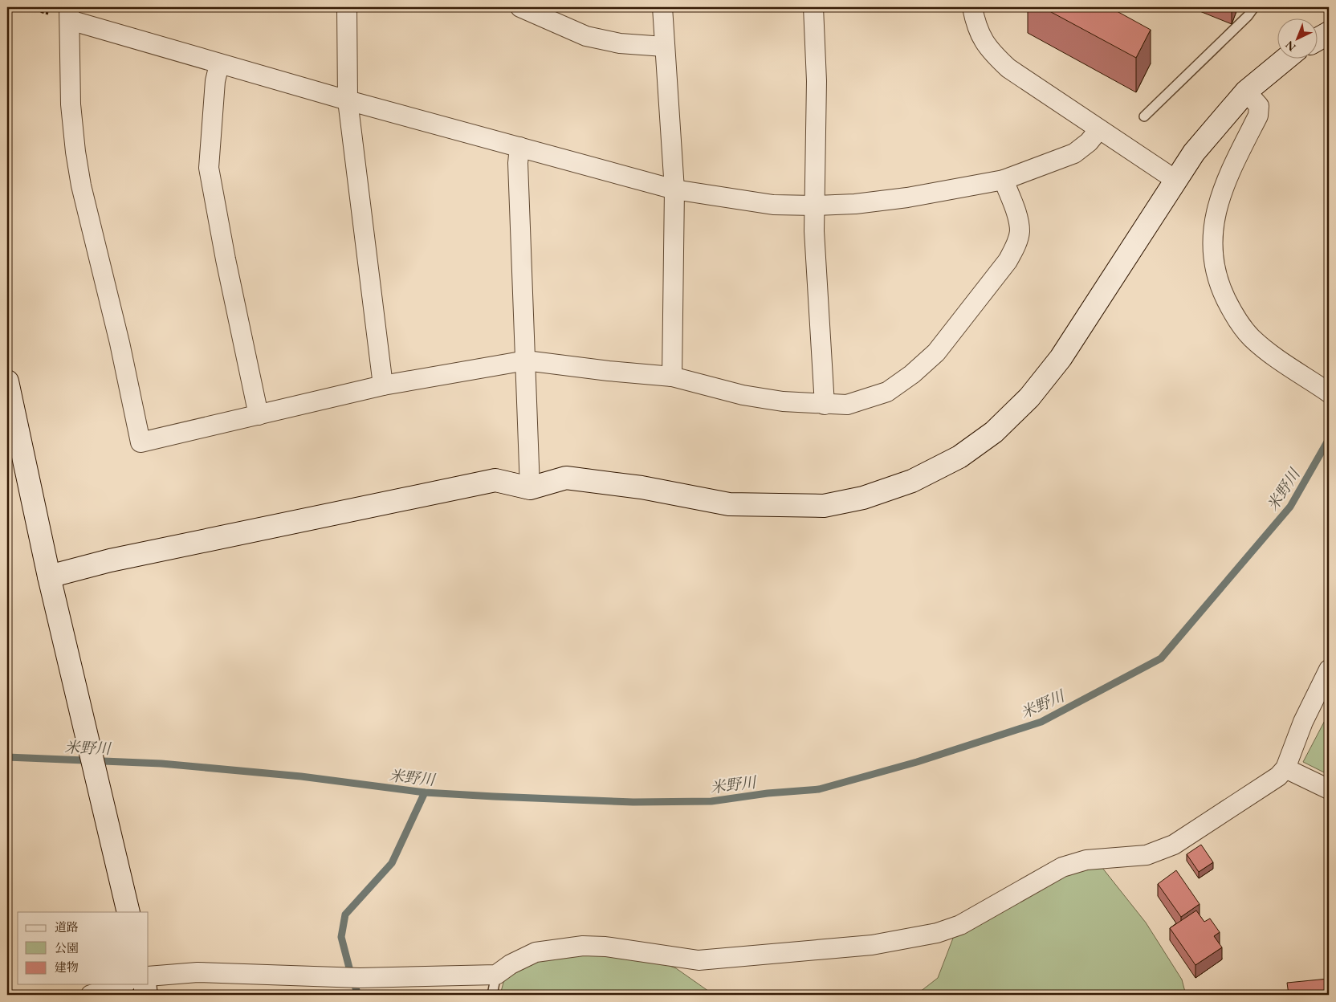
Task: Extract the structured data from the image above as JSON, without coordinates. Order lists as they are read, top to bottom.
{
  "water": ["米野川"],
  "legend": ["道路", "公園", "建物"],
  "north": "bottom left"
}
